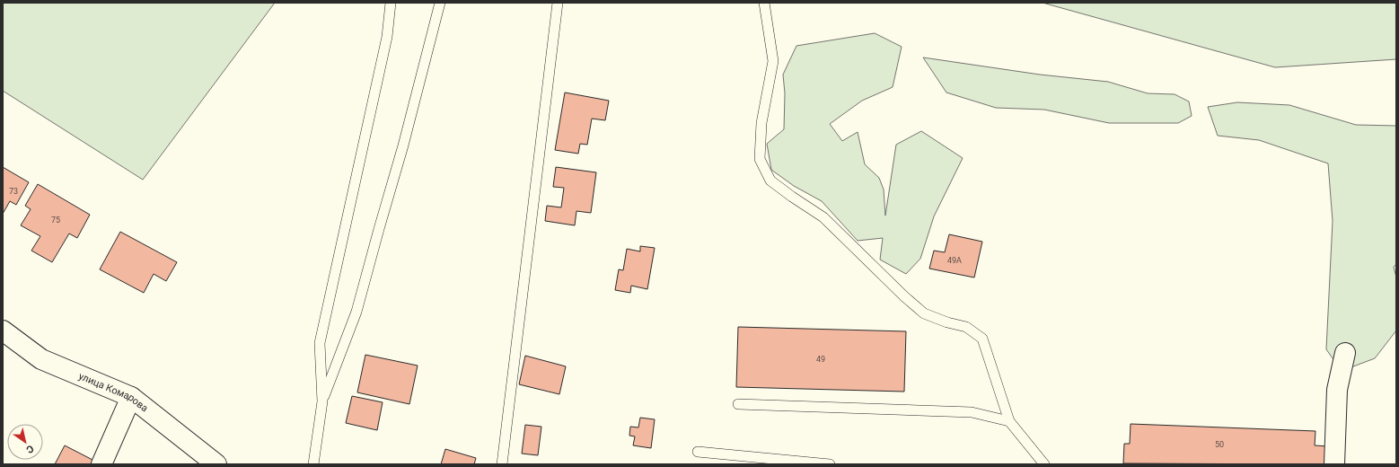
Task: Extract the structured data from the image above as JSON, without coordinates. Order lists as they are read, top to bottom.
{
  "streets": {
    "street": ["улица Комарова"]
  },
  "house_numbers": [
    "73",
    "75",
    "49А",
    "49",
    "50"
  ],
  "north": "bottom right"
}
